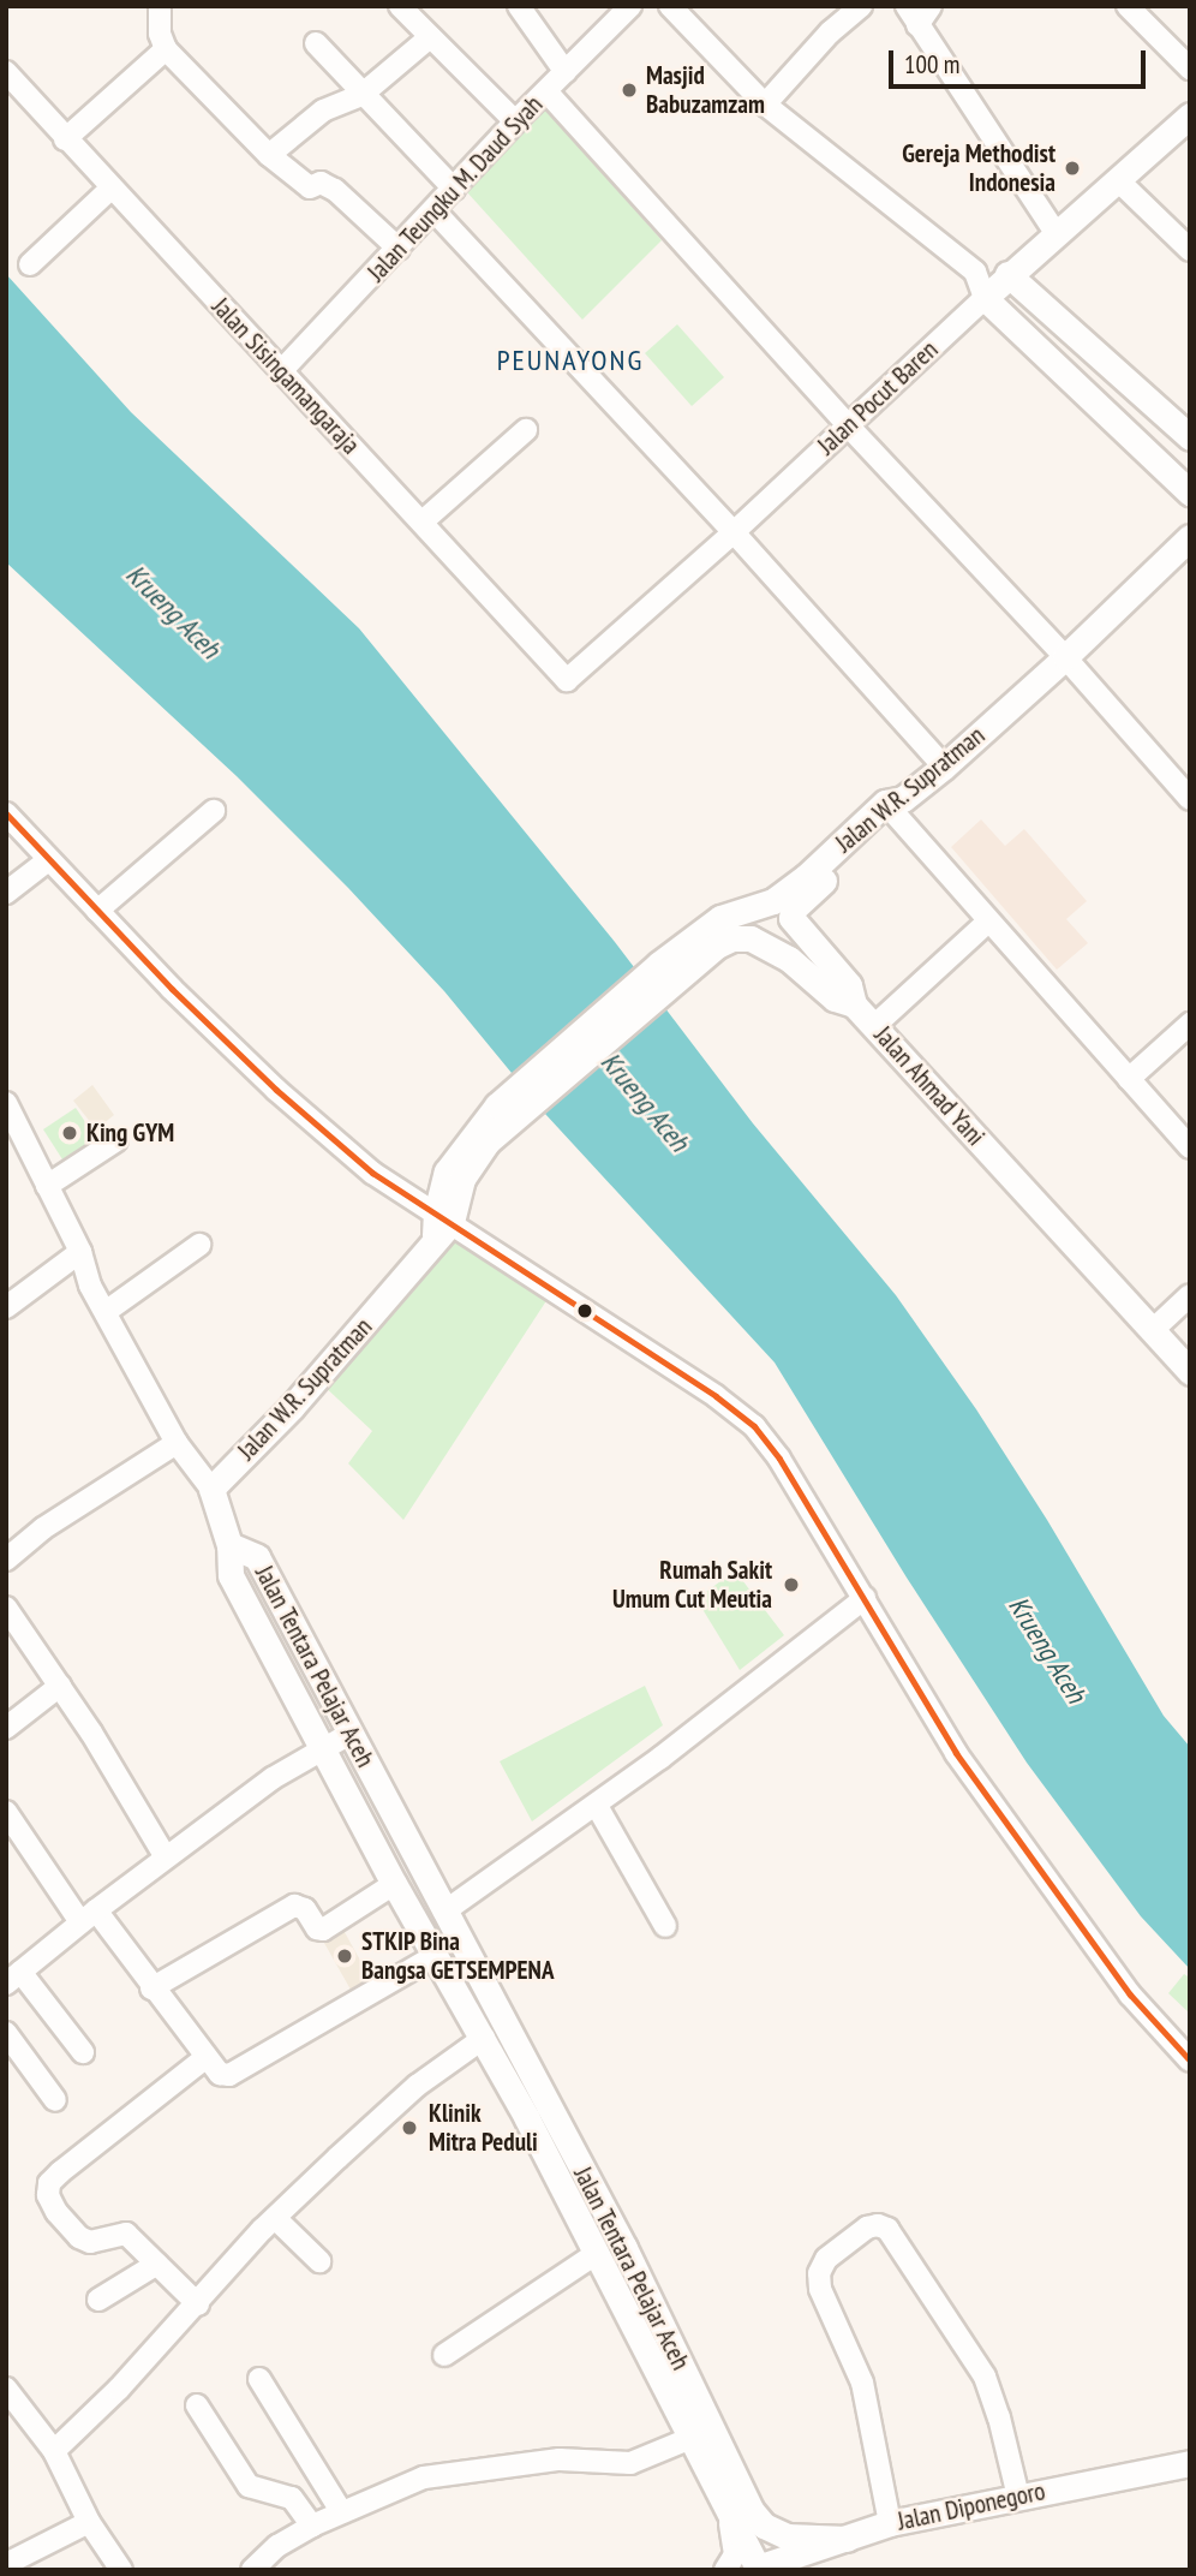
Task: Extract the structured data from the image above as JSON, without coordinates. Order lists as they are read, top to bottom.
{
  "streets": {
    "main road": [
      "Jalan Pocut Baren",
      "Jalan W.R. Supratman",
      "Jalan Ahmad Yani",
      "Jalan Tentara Pelajar Aceh",
      "Jalan Diponegoro"
    ],
    "street": ["Jalan Teungku M. Daud Syah", "Jalan Sisingamangaraja"]
  },
  "crossings": [
    ["Jalan Teungku M. Daud Syah", "Jalan Sisingamangaraja"],
    ["Jalan Sisingamangaraja", "Jalan Pocut Baren"],
    ["Jalan W.R. Supratman", "Jalan Ahmad Yani"],
    ["Jalan Tentara Pelajar Aceh", "Jalan Diponegoro"]
  ],
  "districts": ["PEUNAYONG"],
  "water": ["Krueng Aceh"],
  "places": [
    "Masjid Babuzamzam",
    "Gereja Methodist Indonesia",
    "King GYM",
    "Rumah Sakit Umum Cut Meutia",
    "STKIP Bina Bangsa GETSEMPENA",
    "Klinik Mitra Peduli"
  ],
  "scale_bar": "100 m"
}
